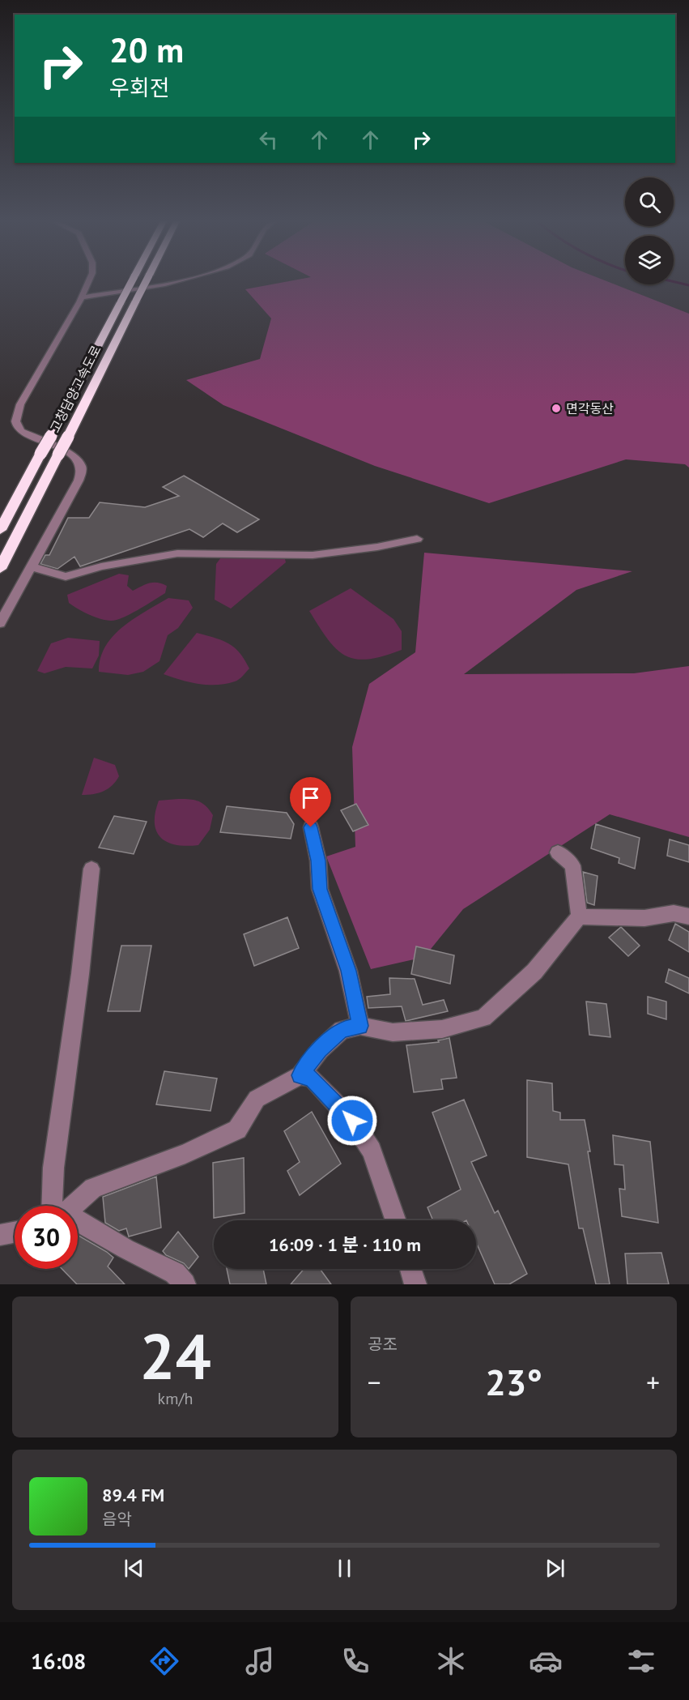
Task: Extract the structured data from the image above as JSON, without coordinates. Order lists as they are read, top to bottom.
{
  "streets": {
    "highway": ["고창담양고속도로"]
  },
  "places": ["면각동산"],
  "page": {
    "turn": ["20 m", "우회전"],
    "limit": "30",
    "trip": "16:09 · 1 분 · 110 m",
    "tile": [
      ["24", "km/h"],
      "공조"
    ],
    "heat": ["−", "23°", "+"],
    "song": ["89.4 FM", "음악"],
    "tabs": "16:08"
  }
}
